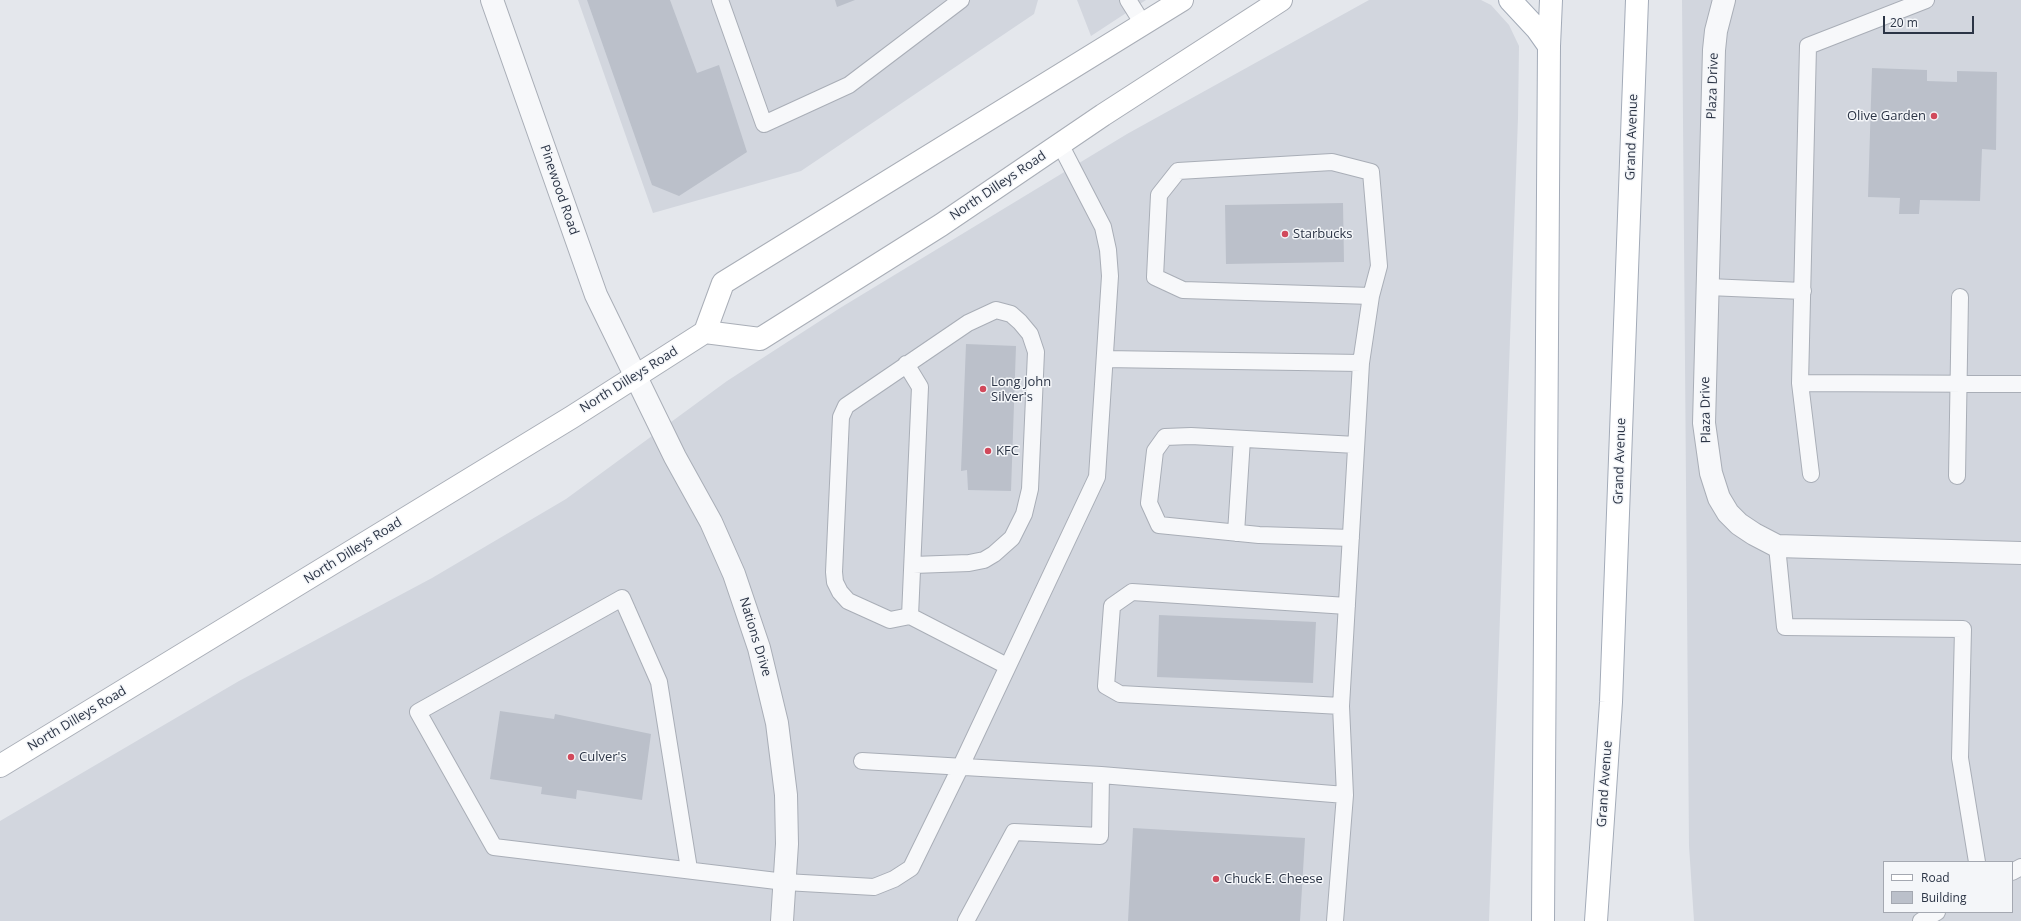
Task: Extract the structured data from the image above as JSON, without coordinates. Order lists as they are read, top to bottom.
{
  "streets": {
    "street": [
      "Plaza Drive",
      "Grand Avenue",
      "North Dilleys Road",
      "Pinewood Road",
      "Nations Drive"
    ]
  },
  "crossings": [
    ["North Dilleys Road", "Pinewood Road"],
    ["North Dilleys Road", "Nations Drive"],
    ["Pinewood Road", "Nations Drive"]
  ],
  "places": [
    "Olive Garden",
    "Starbucks",
    "Long John Silver's",
    "KFC",
    "Culver's",
    "Chuck E. Cheese"
  ],
  "legend": ["Road", "Building"],
  "scale_bar": "20 m"
}
